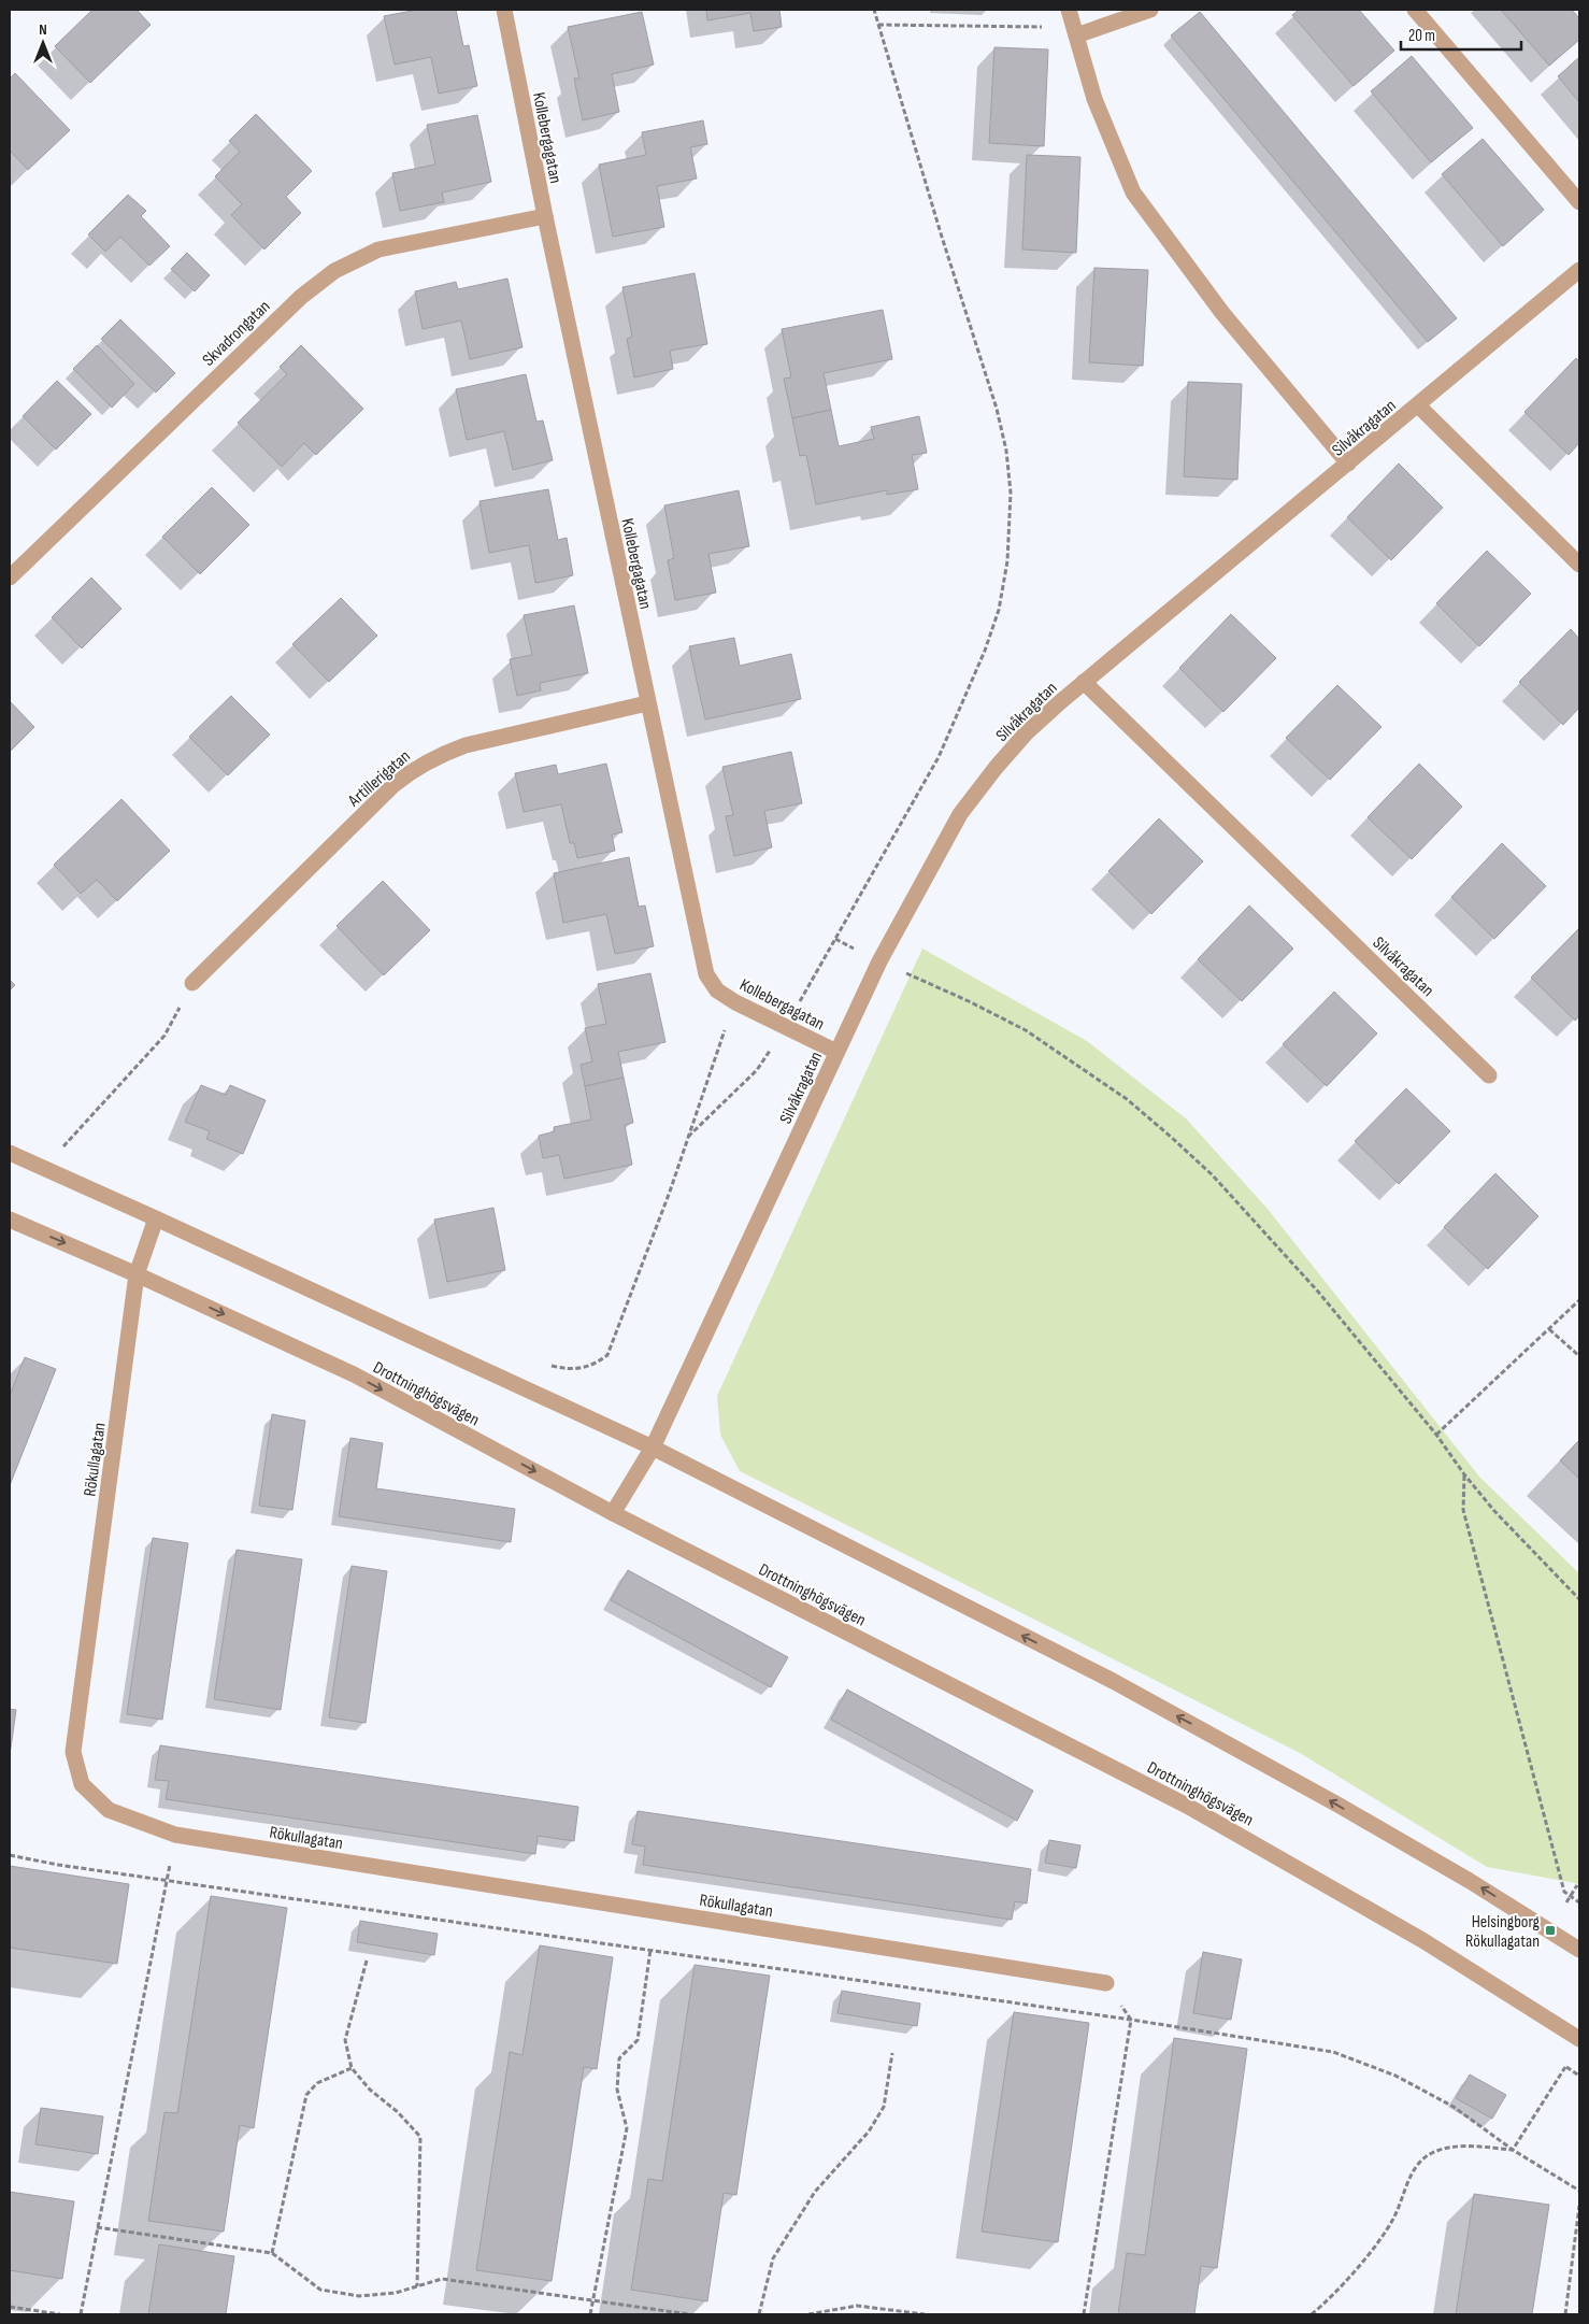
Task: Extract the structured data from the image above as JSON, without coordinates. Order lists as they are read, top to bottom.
{
  "streets": {
    "street": [
      "Kollebergagatan",
      "Skvadrongatan",
      "Silvåkragatan",
      "Artillerigatan",
      "Drottninghögsvägen",
      "Rökullagatan"
    ]
  },
  "crossings": [
    ["Kollebergagatan", "Skvadrongatan"],
    ["Kollebergagatan", "Silvåkragatan"],
    ["Kollebergagatan", "Artillerigatan"],
    ["Silvåkragatan", "Drottninghögsvägen"],
    ["Drottninghögsvägen", "Rökullagatan"]
  ],
  "places": {
    "transit": ["Helsingborg Rökullagatan"]
  },
  "scale_bar": "20 m",
  "north": "top"
}
